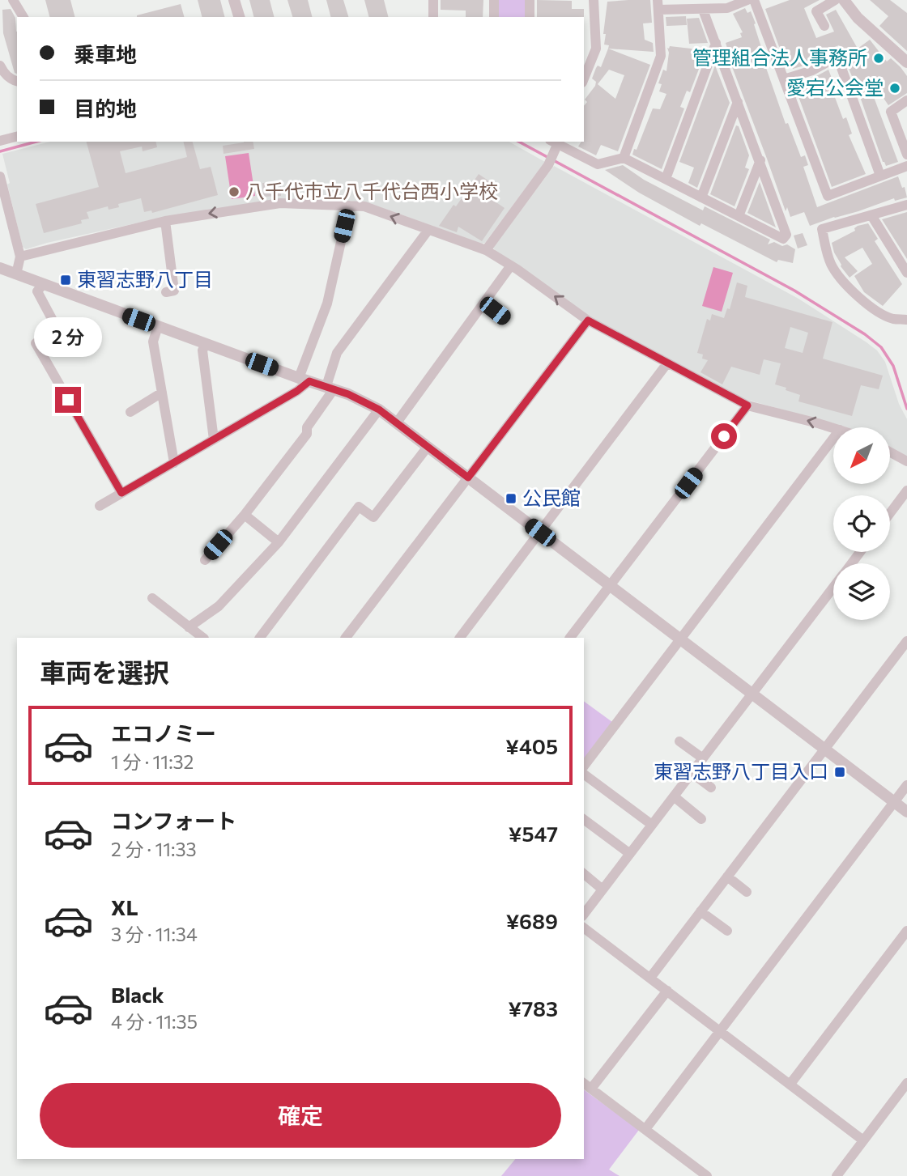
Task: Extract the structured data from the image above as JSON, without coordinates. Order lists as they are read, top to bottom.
{
  "places": {
    "other": ["管理組合法人事務所", "愛宕公会堂", "八千代市立八千代台西小学校"],
    "transit": ["東習志野八丁目", "公民館", "東習志野八丁目入口"]
  },
  "north": "bottom left",
  "page": {
    "banner": ["乗車地", "目的地"],
    "bubble": "2 分",
    "heading": "車両を選択",
    "list": [
      {
        "name": "エコノミー",
        "note": "1 分 · 11:32",
        "value": "¥405"
      },
      {
        "name": "コンフォート",
        "note": "2 分 · 11:33",
        "value": "¥547"
      },
      {
        "name": "XL",
        "note": "3 分 · 11:34",
        "value": "¥689"
      },
      {
        "name": "Black",
        "note": "4 分 · 11:35",
        "value": "¥783"
      }
    ],
    "buttons": "確定"
  }
}
